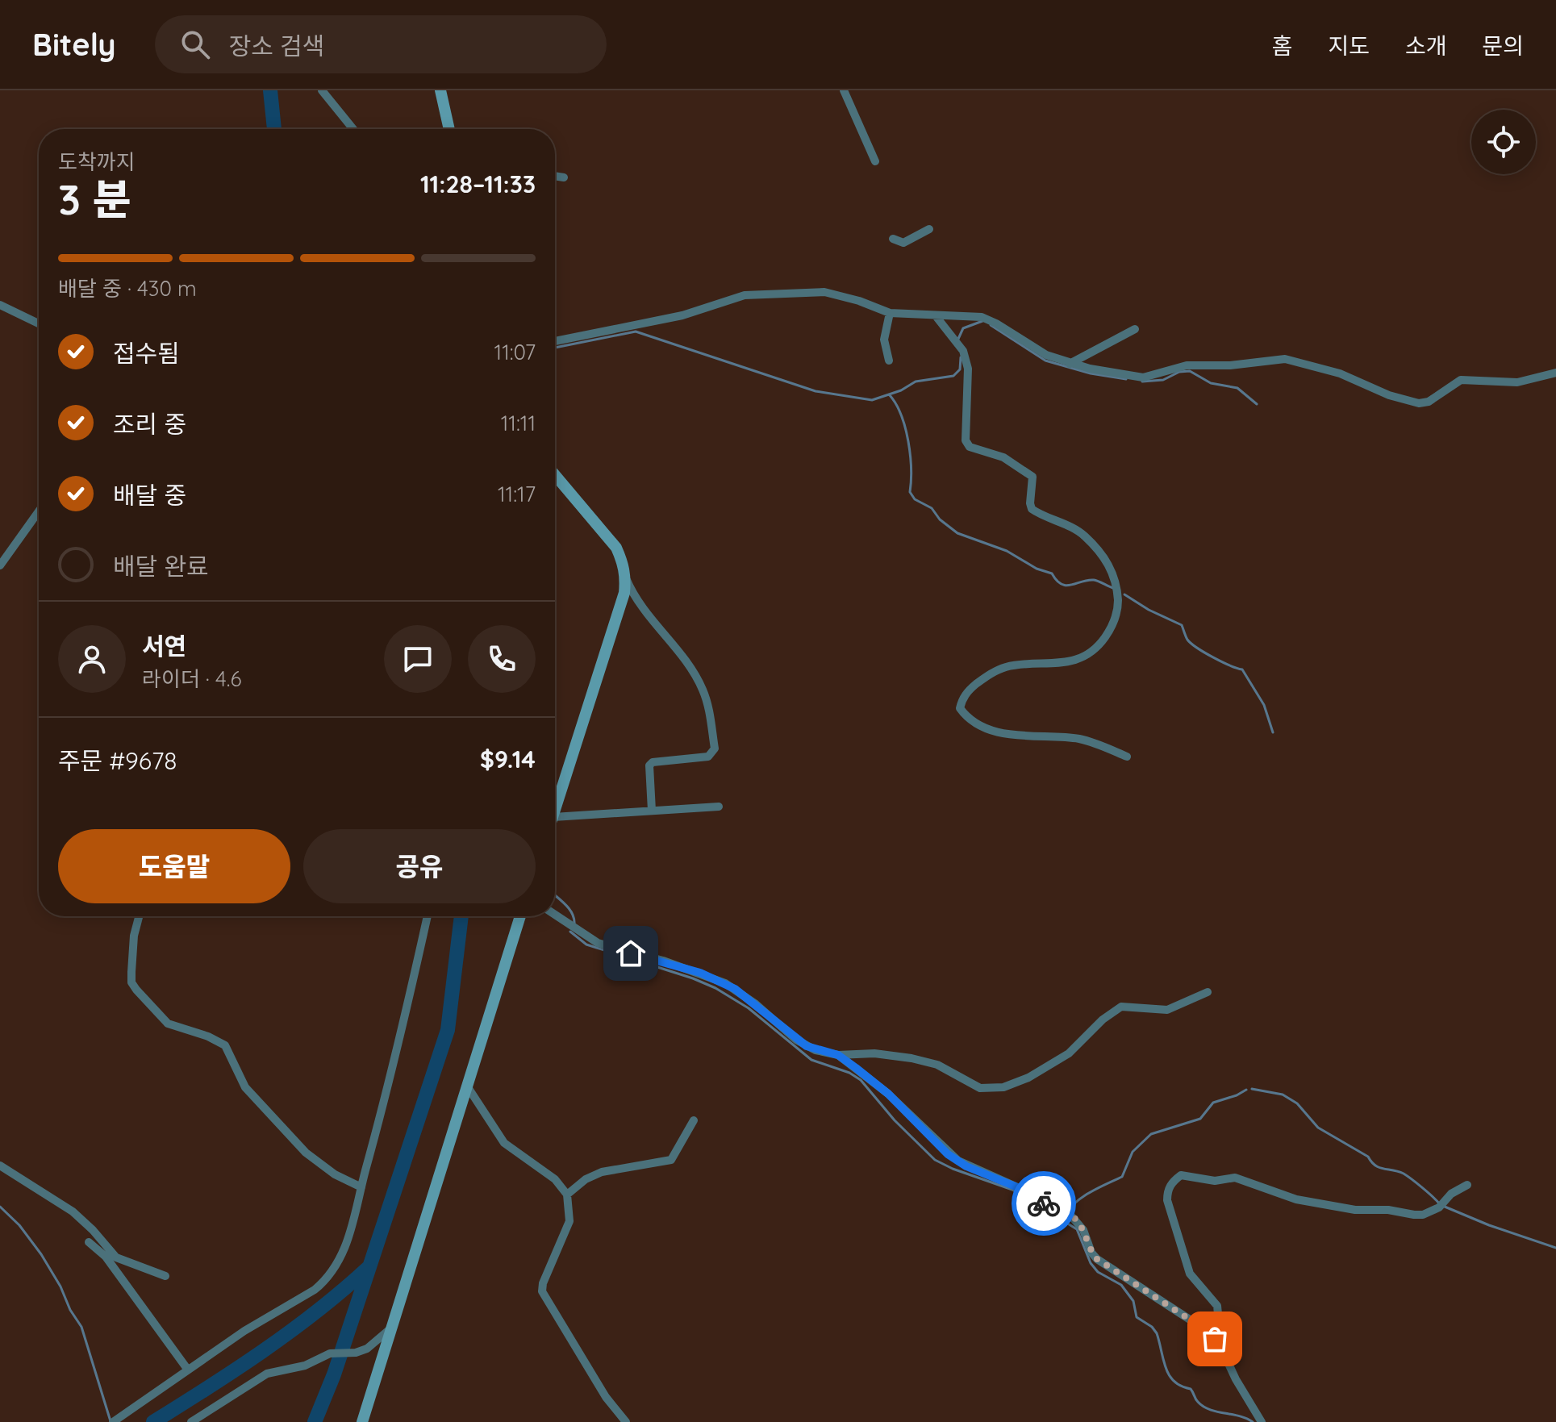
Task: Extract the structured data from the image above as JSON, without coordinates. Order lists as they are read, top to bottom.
{
  "page": {
    "header": "Bitely",
    "search": "장소 검색",
    "nav": [
      "홈",
      "지도",
      "소개",
      "문의"
    ],
    "heading": ["3 분", "도착까지", "11:28–11:33"],
    "panel": [
      "서연",
      "라이더 · 4.6",
      "주문 #9678",
      "$9.14"
    ],
    "bar": "배달 중 · 430 m",
    "list": [
      ["접수됨", "11:07"],
      ["조리 중", "11:11"],
      ["배달 중", "11:17"],
      "배달 완료"
    ],
    "buttons": ["도움말", "공유"]
  }
}
